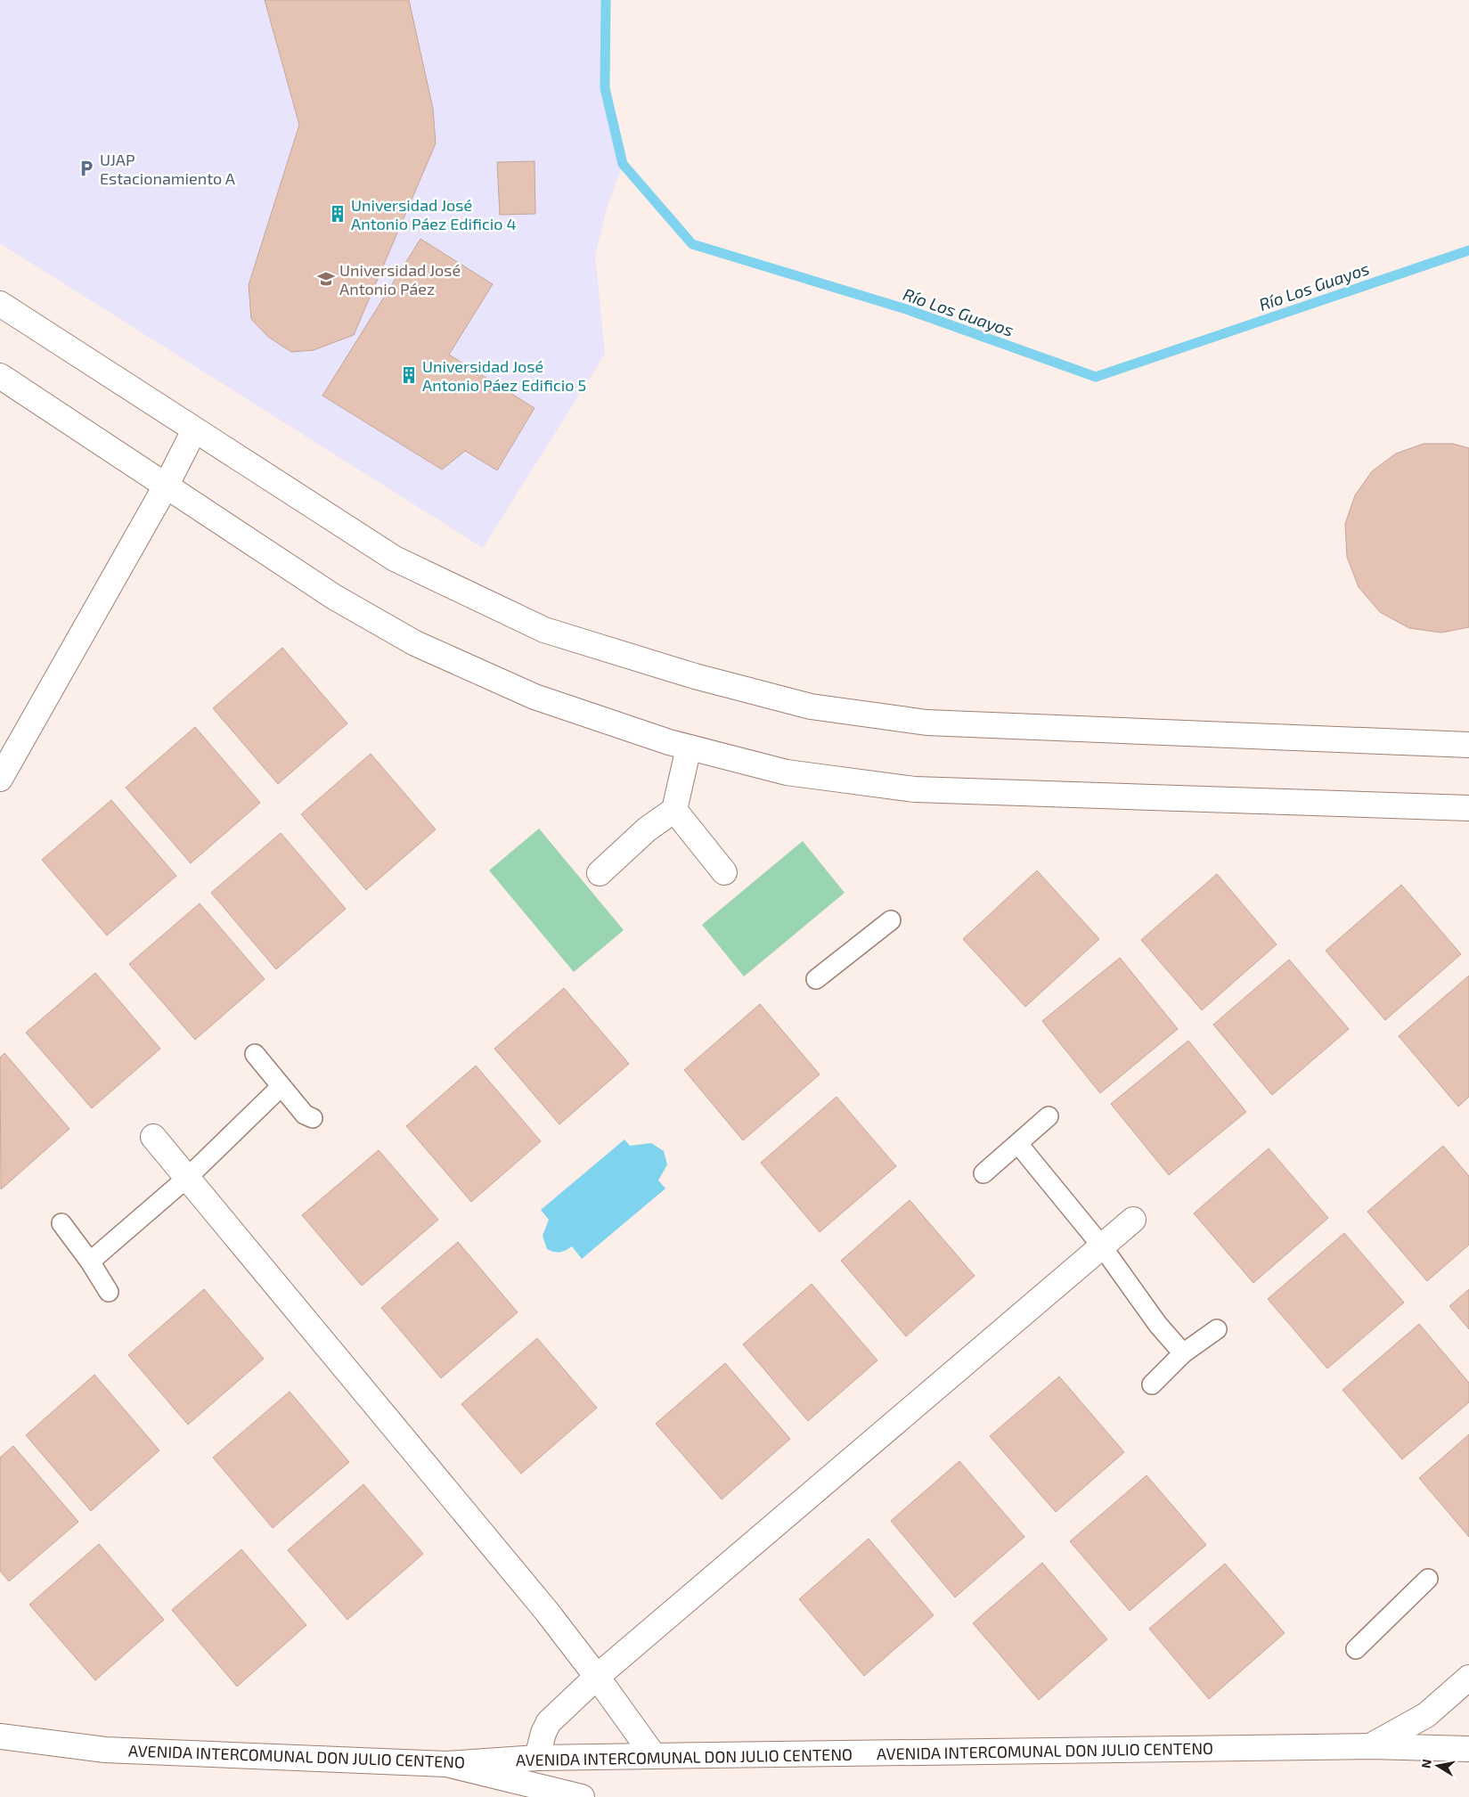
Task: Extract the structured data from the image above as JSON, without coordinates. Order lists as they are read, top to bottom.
{
  "streets": {
    "street": ["AVENIDA INTERCOMUNAL DON JULIO CENTENO"]
  },
  "water": ["Río Los Guayos"],
  "places": {
    "parking": ["UJAP Estacionamiento A"],
    "building": ["Universidad José Antonio Páez Edificio 4", "Universidad José Antonio Páez Edificio 5"],
    "school or university": ["Universidad José Antonio Páez"]
  },
  "north": "left"
}
